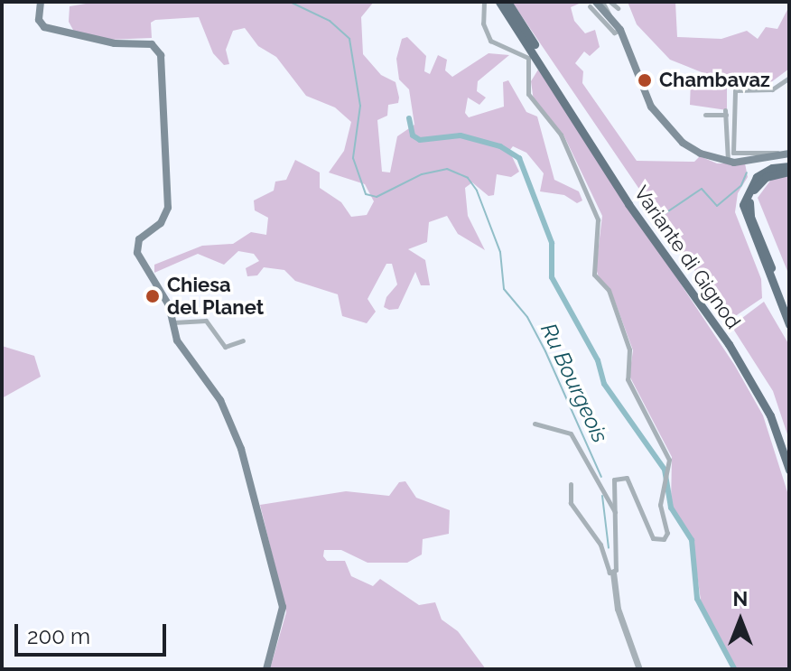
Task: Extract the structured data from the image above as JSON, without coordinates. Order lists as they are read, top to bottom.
{
  "streets": {
    "main road": ["Variante di Gignod"]
  },
  "water": ["Ru Bourgeois"],
  "places": ["Chambavaz", "Chiesa del Planet"],
  "scale_bar": "200 m",
  "north": "top"
}
